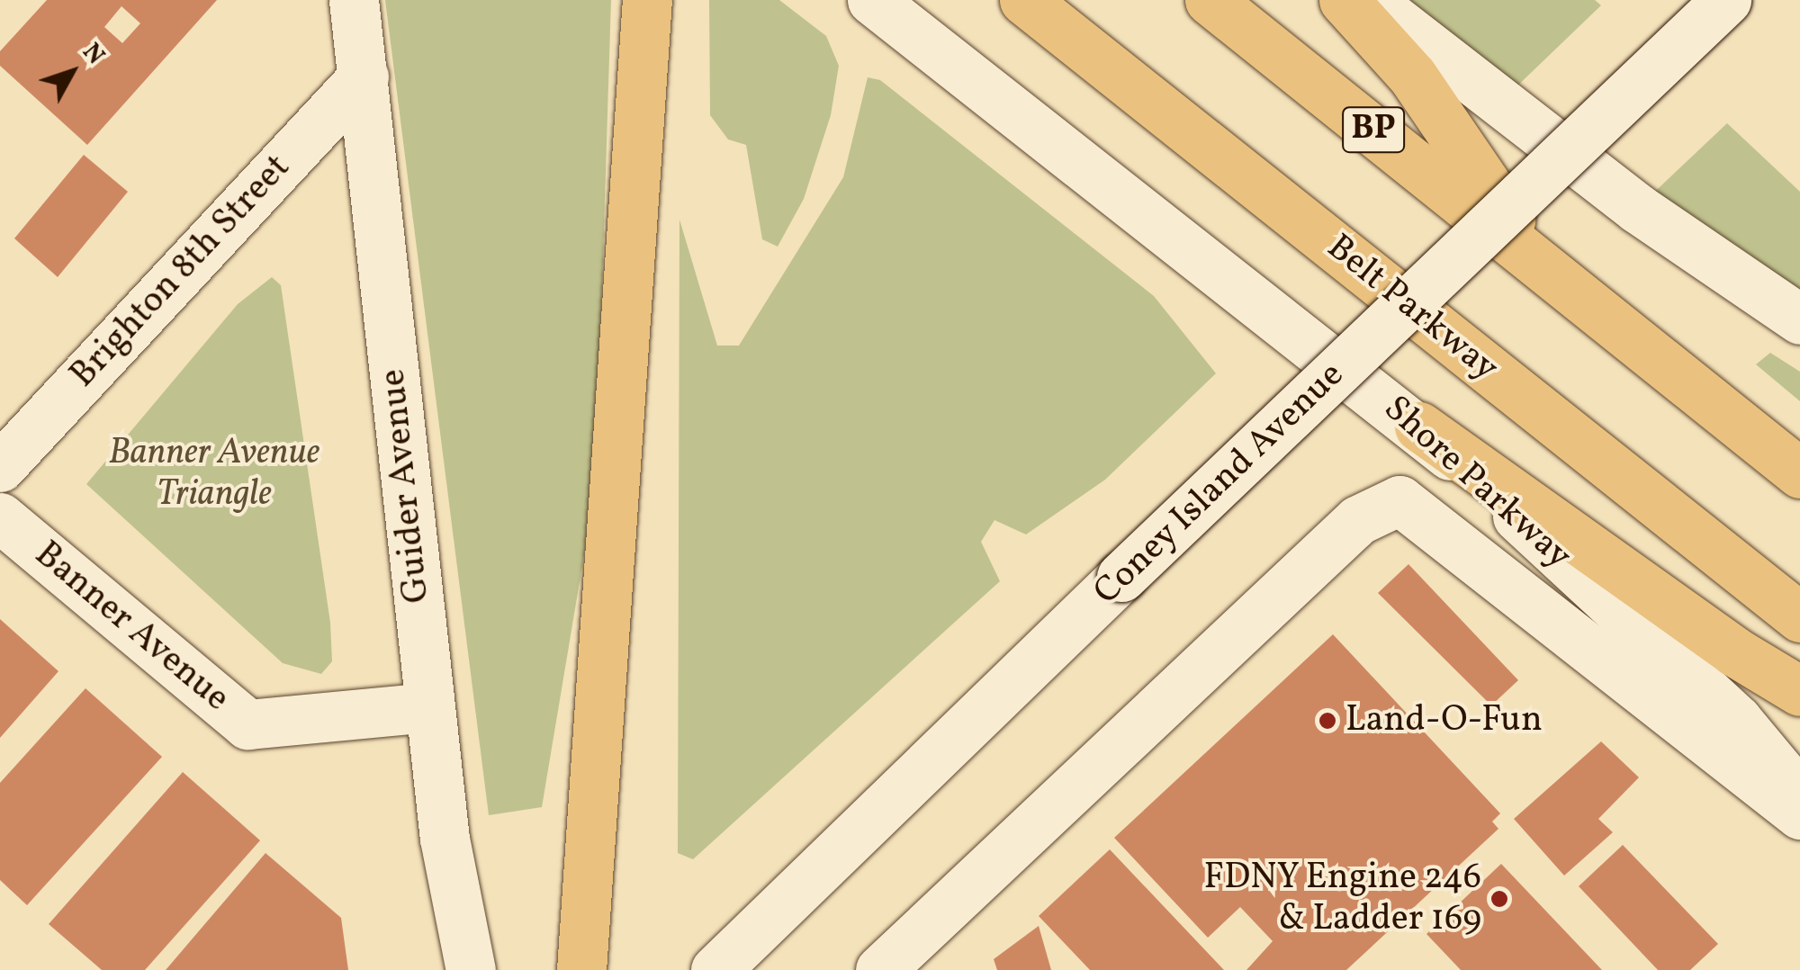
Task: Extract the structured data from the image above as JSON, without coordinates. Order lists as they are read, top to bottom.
{
  "streets": {
    "highway": ["BP", "Belt Parkway"],
    "main road": [
      "Brighton 8th Street",
      "Shore Parkway",
      "Coney Island Avenue",
      "Guider Avenue",
      "Banner Avenue"
    ]
  },
  "crossings": [
    ["Brighton 8th Street", "Guider Avenue"],
    ["Guider Avenue", "Banner Avenue"]
  ],
  "parks": ["Banner Avenue Triangle"],
  "places": ["Land-O-Fun", "FDNY Engine 246 & Ladder 169"],
  "north": "top right"
}
